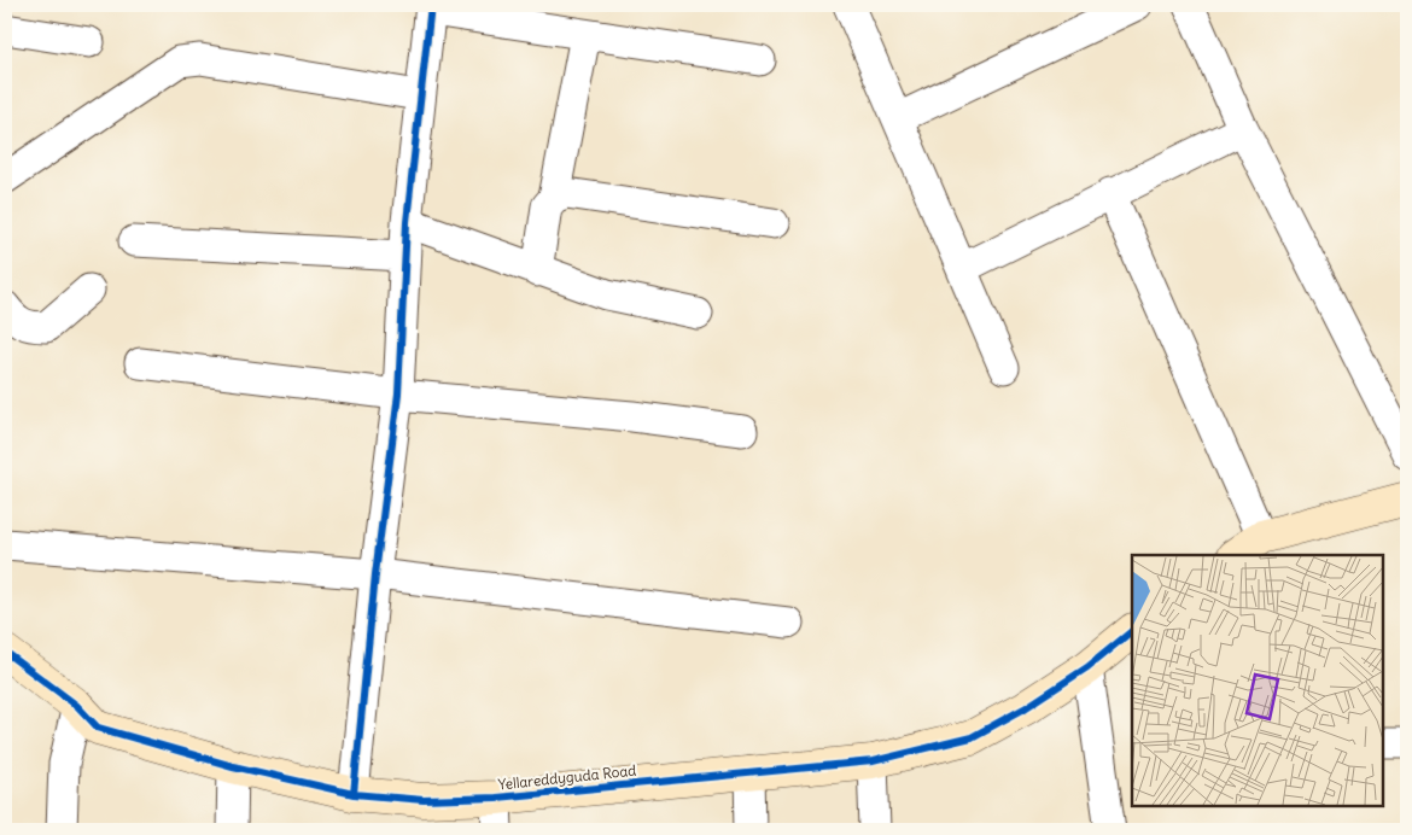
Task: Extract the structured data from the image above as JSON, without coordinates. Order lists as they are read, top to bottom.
{
  "streets": {
    "street": ["Yellareddyguda Road"]
  }
}
